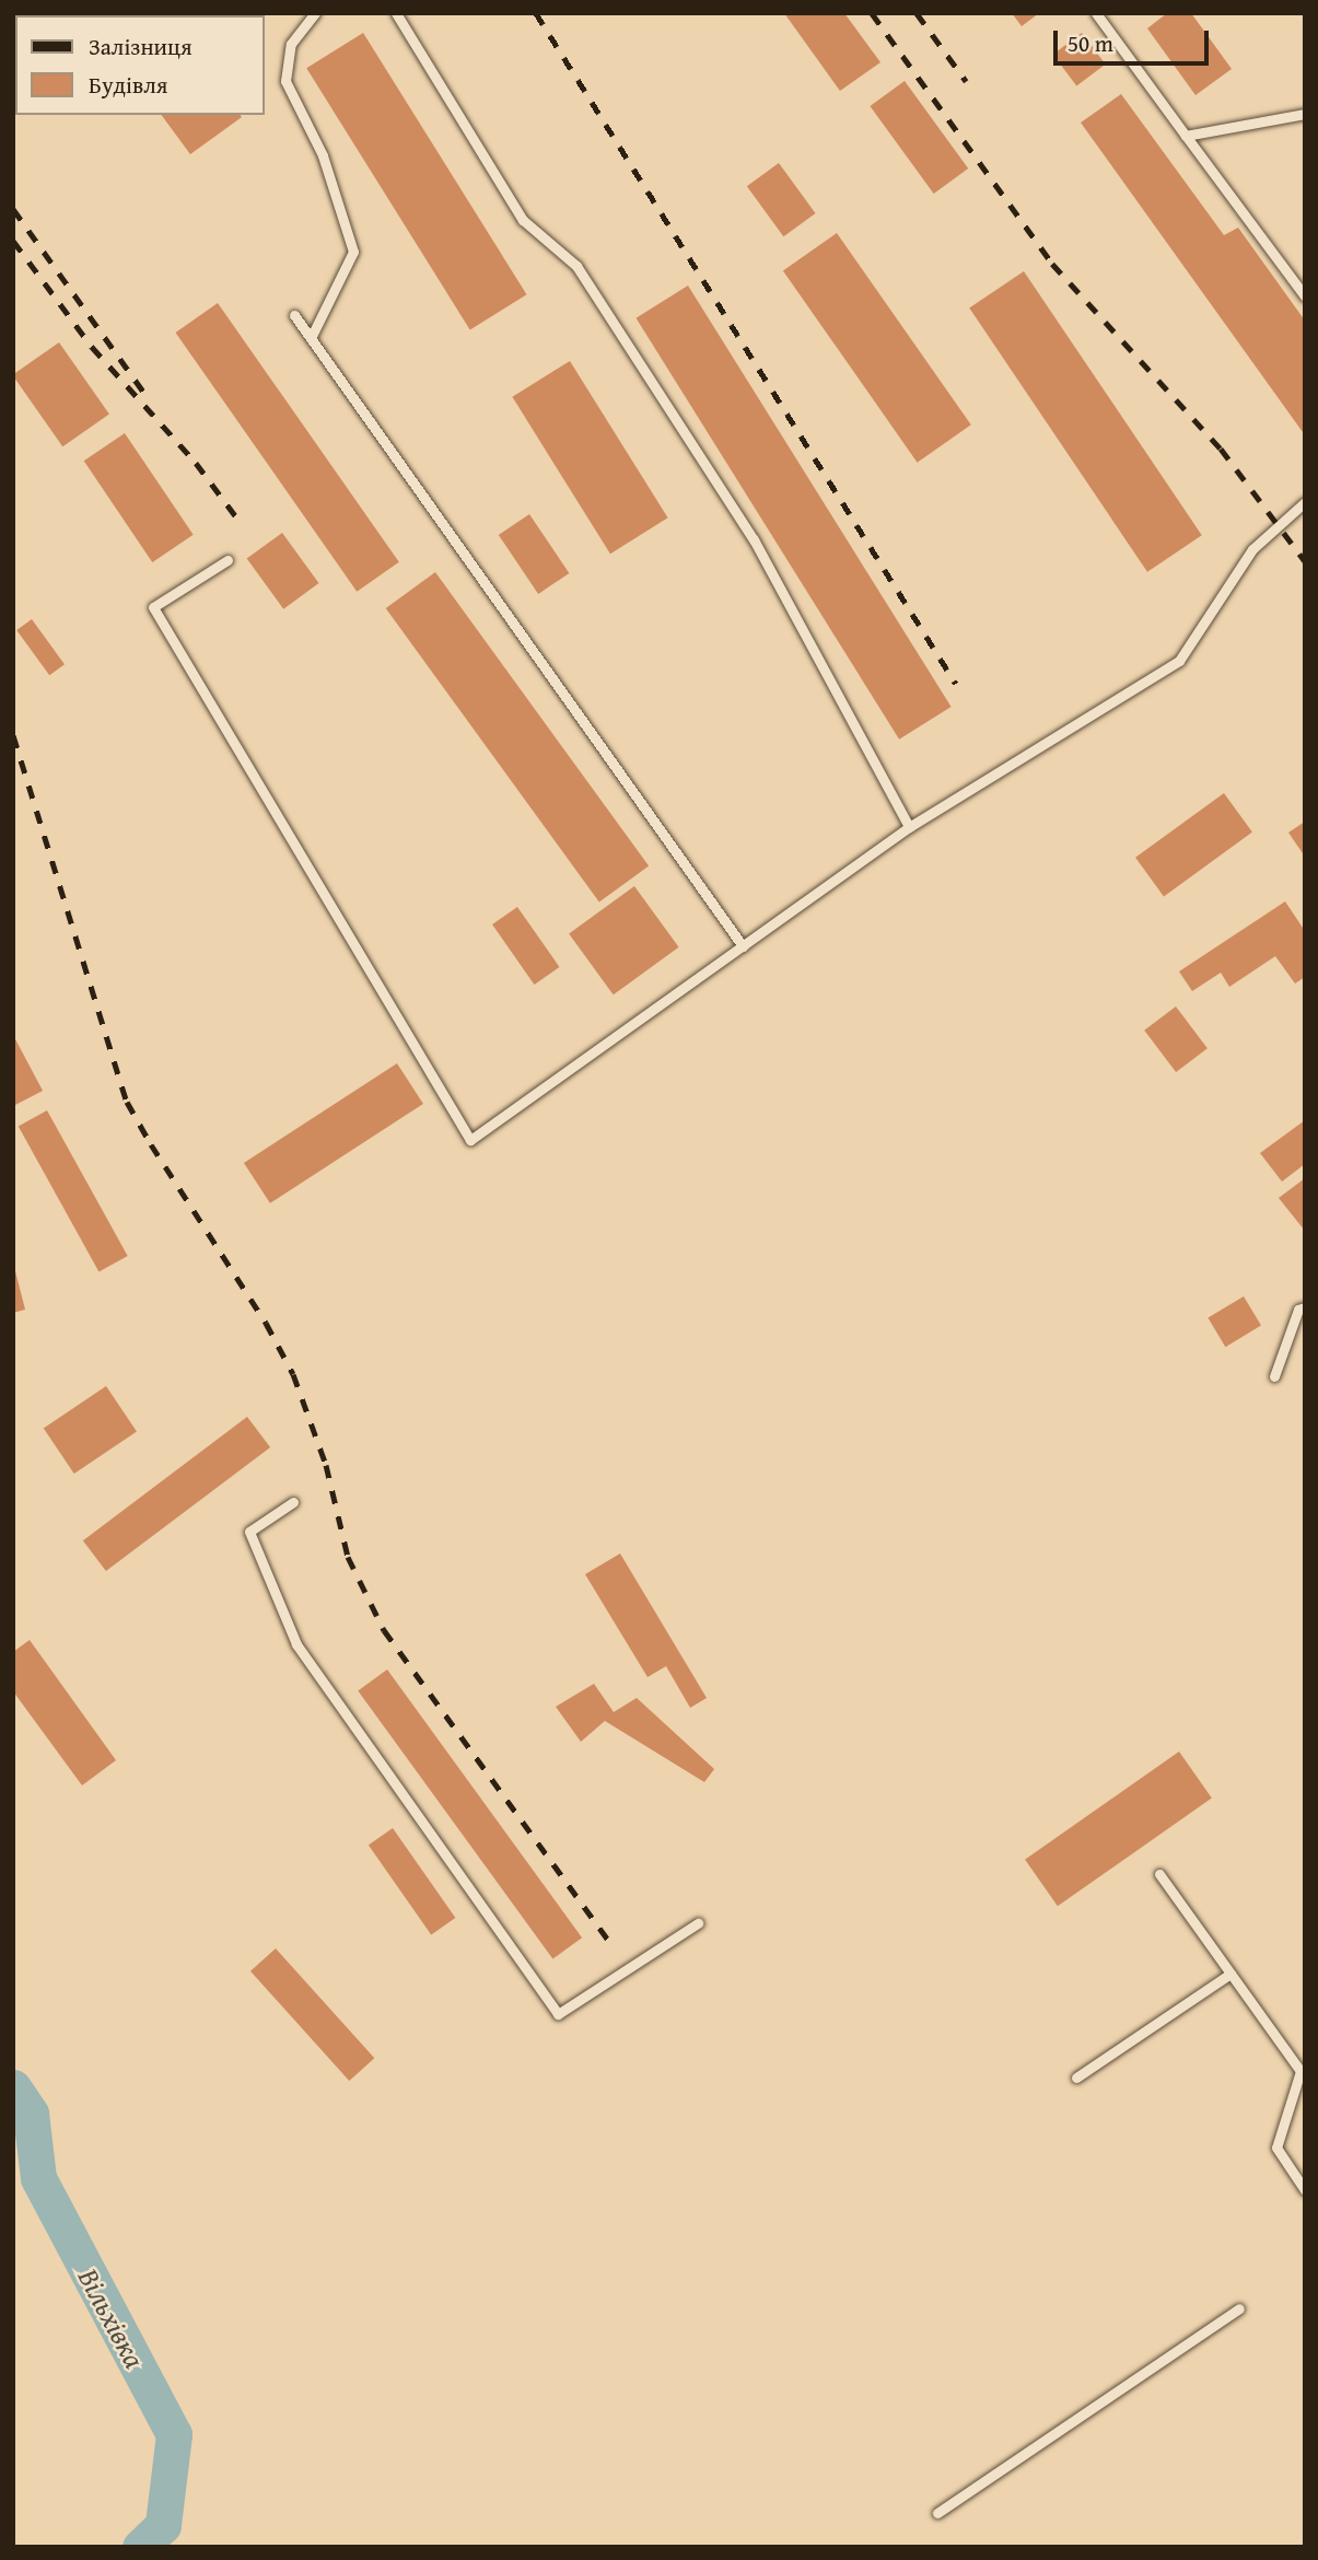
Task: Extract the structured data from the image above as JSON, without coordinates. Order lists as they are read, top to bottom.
{
  "water": ["Вільхівка"],
  "legend": ["Залізниця", "Будівля"],
  "scale_bar": "50 m"
}
